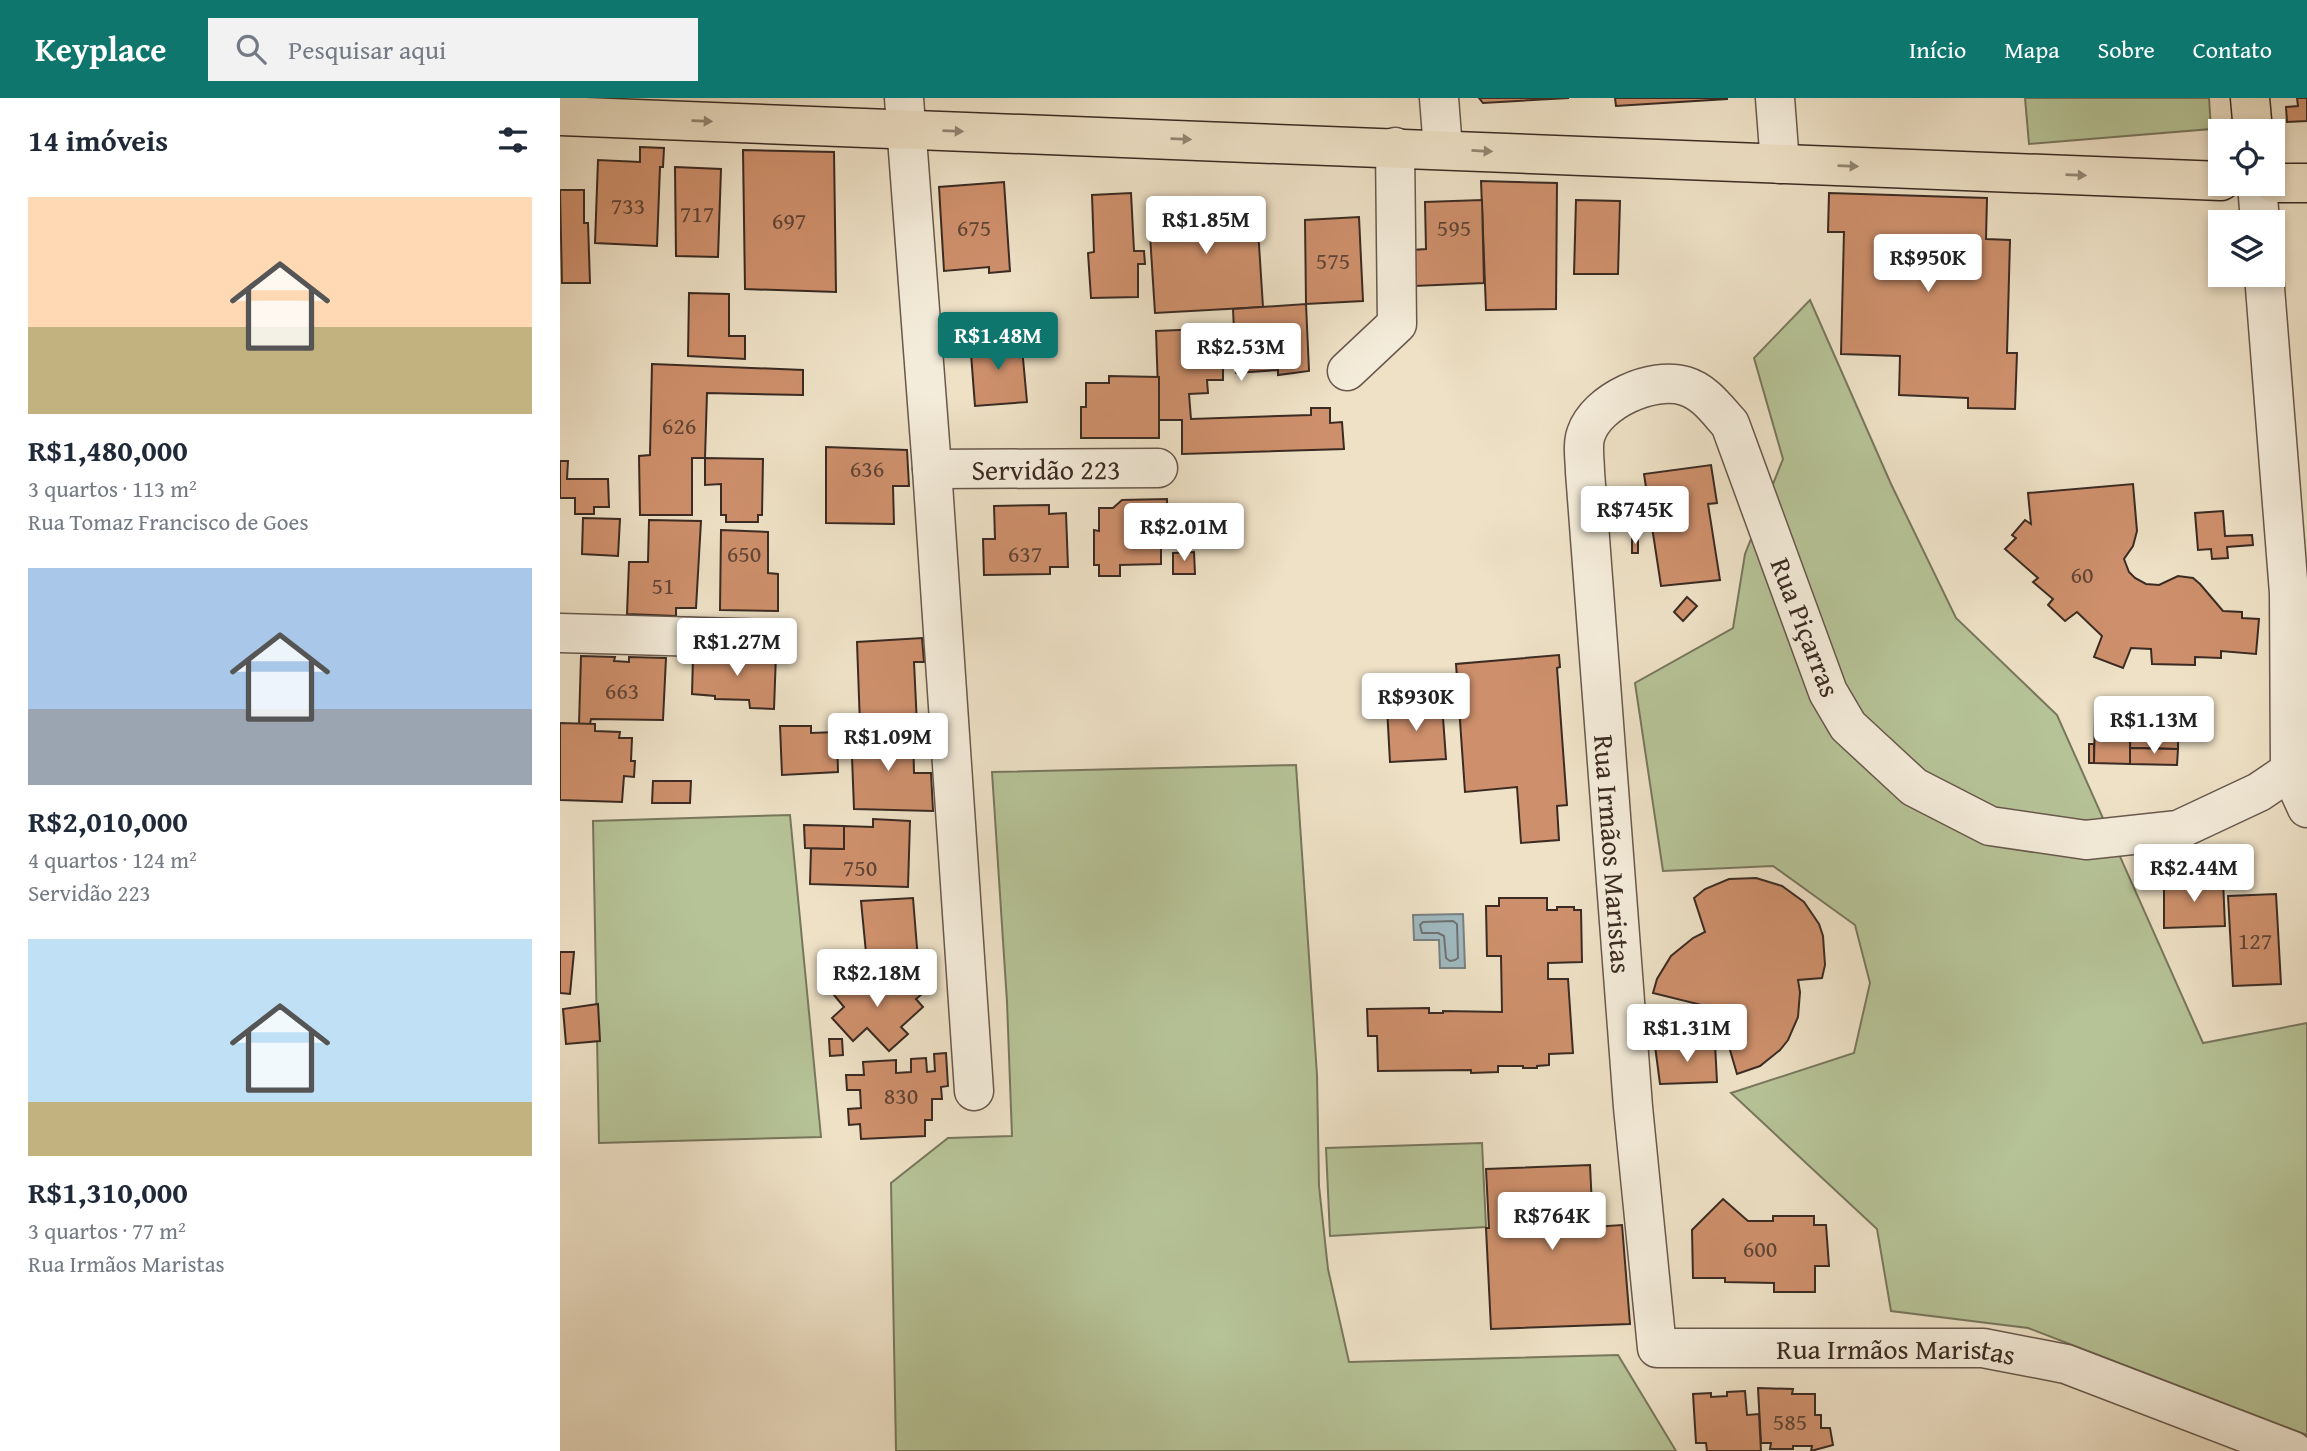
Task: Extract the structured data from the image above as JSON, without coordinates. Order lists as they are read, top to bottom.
{
  "streets": {
    "street": ["Servidão 223", "Rua Piçarras", "Rua Irmãos Maristas"]
  },
  "crossings": [
    ["Rua Piçarras", "Rua Irmãos Maristas"]
  ],
  "house_numbers": [
    "733",
    "717",
    "697",
    "675",
    "595",
    "575",
    "626",
    "636",
    "650",
    "637",
    "60",
    "51",
    "663",
    "750",
    "127",
    "830",
    "600",
    "585"
  ],
  "page": {
    "header": "Keyplace",
    "search": "Pesquisar aqui",
    "nav": [
      "Início",
      "Mapa",
      "Sobre",
      "Contato"
    ],
    "heading": "14 imóveis",
    "list": [
      {
        "name": "R$1,480,000",
        "note": "3 quartos · 113 m² · Rua Tomaz Francisco de Goes"
      },
      {
        "name": "R$2,010,000",
        "note": "4 quartos · 124 m² · Servidão 223"
      },
      {
        "name": "R$1,310,000",
        "note": "3 quartos · 77 m² · Rua Irmãos Maristas"
      }
    ],
    "price": [
      "R$1.85M",
      "R$950K",
      "R$1.48M",
      "R$2.53M",
      "R$745K",
      "R$2.01M",
      "R$1.27M",
      "R$930K",
      "R$1.13M",
      "R$1.09M",
      "R$2.44M",
      "R$2.18M",
      "R$1.31M",
      "R$764K"
    ]
  }
}
